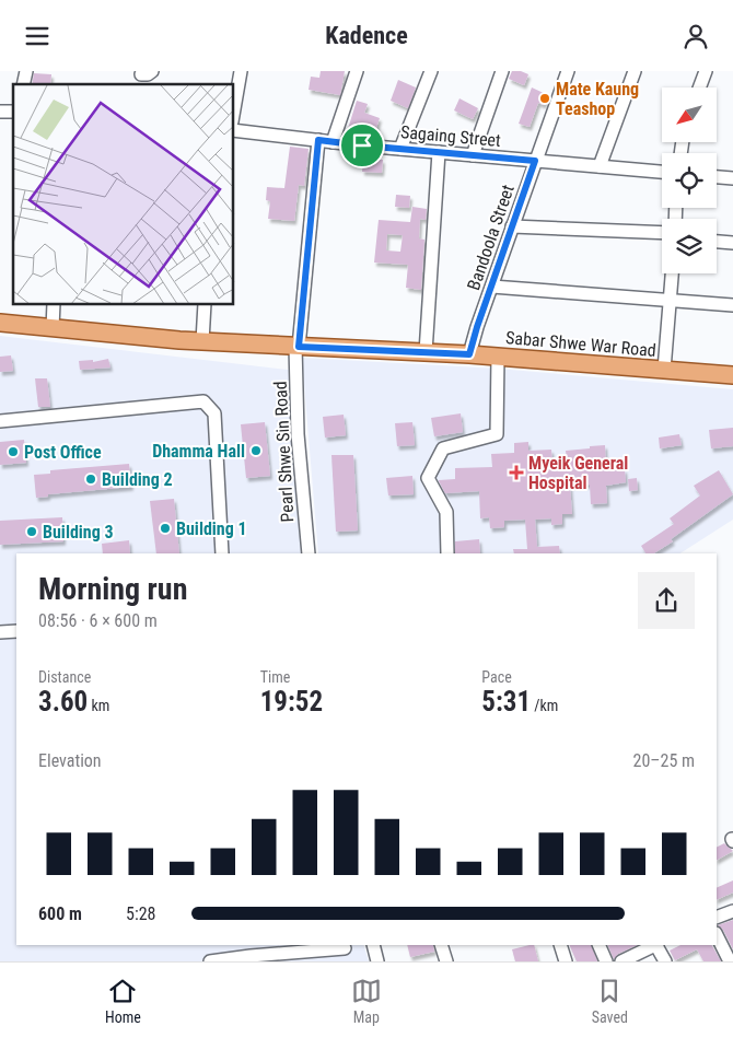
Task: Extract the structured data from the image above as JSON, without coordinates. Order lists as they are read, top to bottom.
{
  "streets": {
    "main road": ["Sabar Shwe War Road"],
    "street": ["Sagaing Street", "Bandoola Street", "Pearl Shwe Sin Road"]
  },
  "crossings": [
    ["Sagaing Street", "Bandoola Street"],
    ["Sagaing Street", "Pearl Shwe Sin Road"],
    ["Bandoola Street", "Sabar Shwe War Road"],
    ["Sabar Shwe War Road", "Pearl Shwe Sin Road"]
  ],
  "places": {
    "other": [
      "Mate Kaung Teashop",
      "Dhamma Hall",
      "Post Office",
      "Building 2",
      "Building 1",
      "Building 3"
    ],
    "health": ["Myeik General Hospital"]
  },
  "north": "bottom left",
  "page": {
    "header": "Kadence",
    "heading": ["Morning run", "08:56 · 6 × 600 m"],
    "stats": [
      ["Distance", "3.60 km"],
      ["Time", "19:52"],
      ["Pace", "5:31 /km"]
    ],
    "chart": ["Elevation", "20–25 m"],
    "list": [
      {
        "name": "600 m",
        "note": "5:28"
      }
    ],
    "tabs": ["Home", "Map", "Saved"]
  }
}
